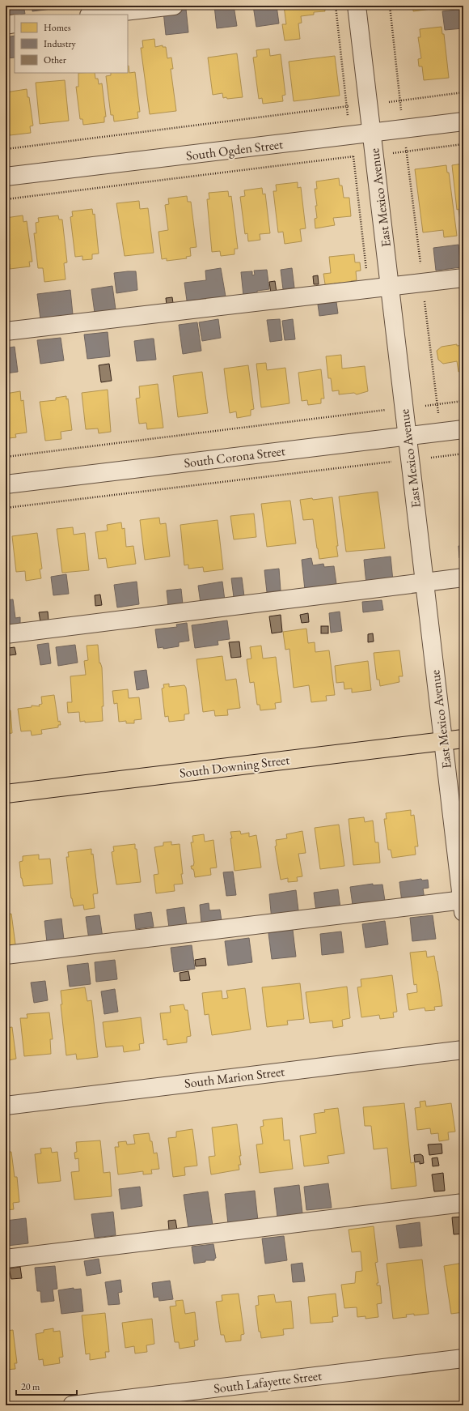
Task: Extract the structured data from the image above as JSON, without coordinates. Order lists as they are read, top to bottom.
{
  "streets": {
    "main road": ["South Downing Street"],
    "street": [
      "South Ogden Street",
      "East Mexico Avenue",
      "South Corona Street",
      "South Marion Street",
      "South Lafayette Street"
    ]
  },
  "crossings": [
    ["South Ogden Street", "East Mexico Avenue"],
    ["East Mexico Avenue", "South Corona Street"],
    ["East Mexico Avenue", "South Downing Street"]
  ],
  "legend": ["Homes", "Industry", "Other"],
  "scale_bar": "20 m"
}
